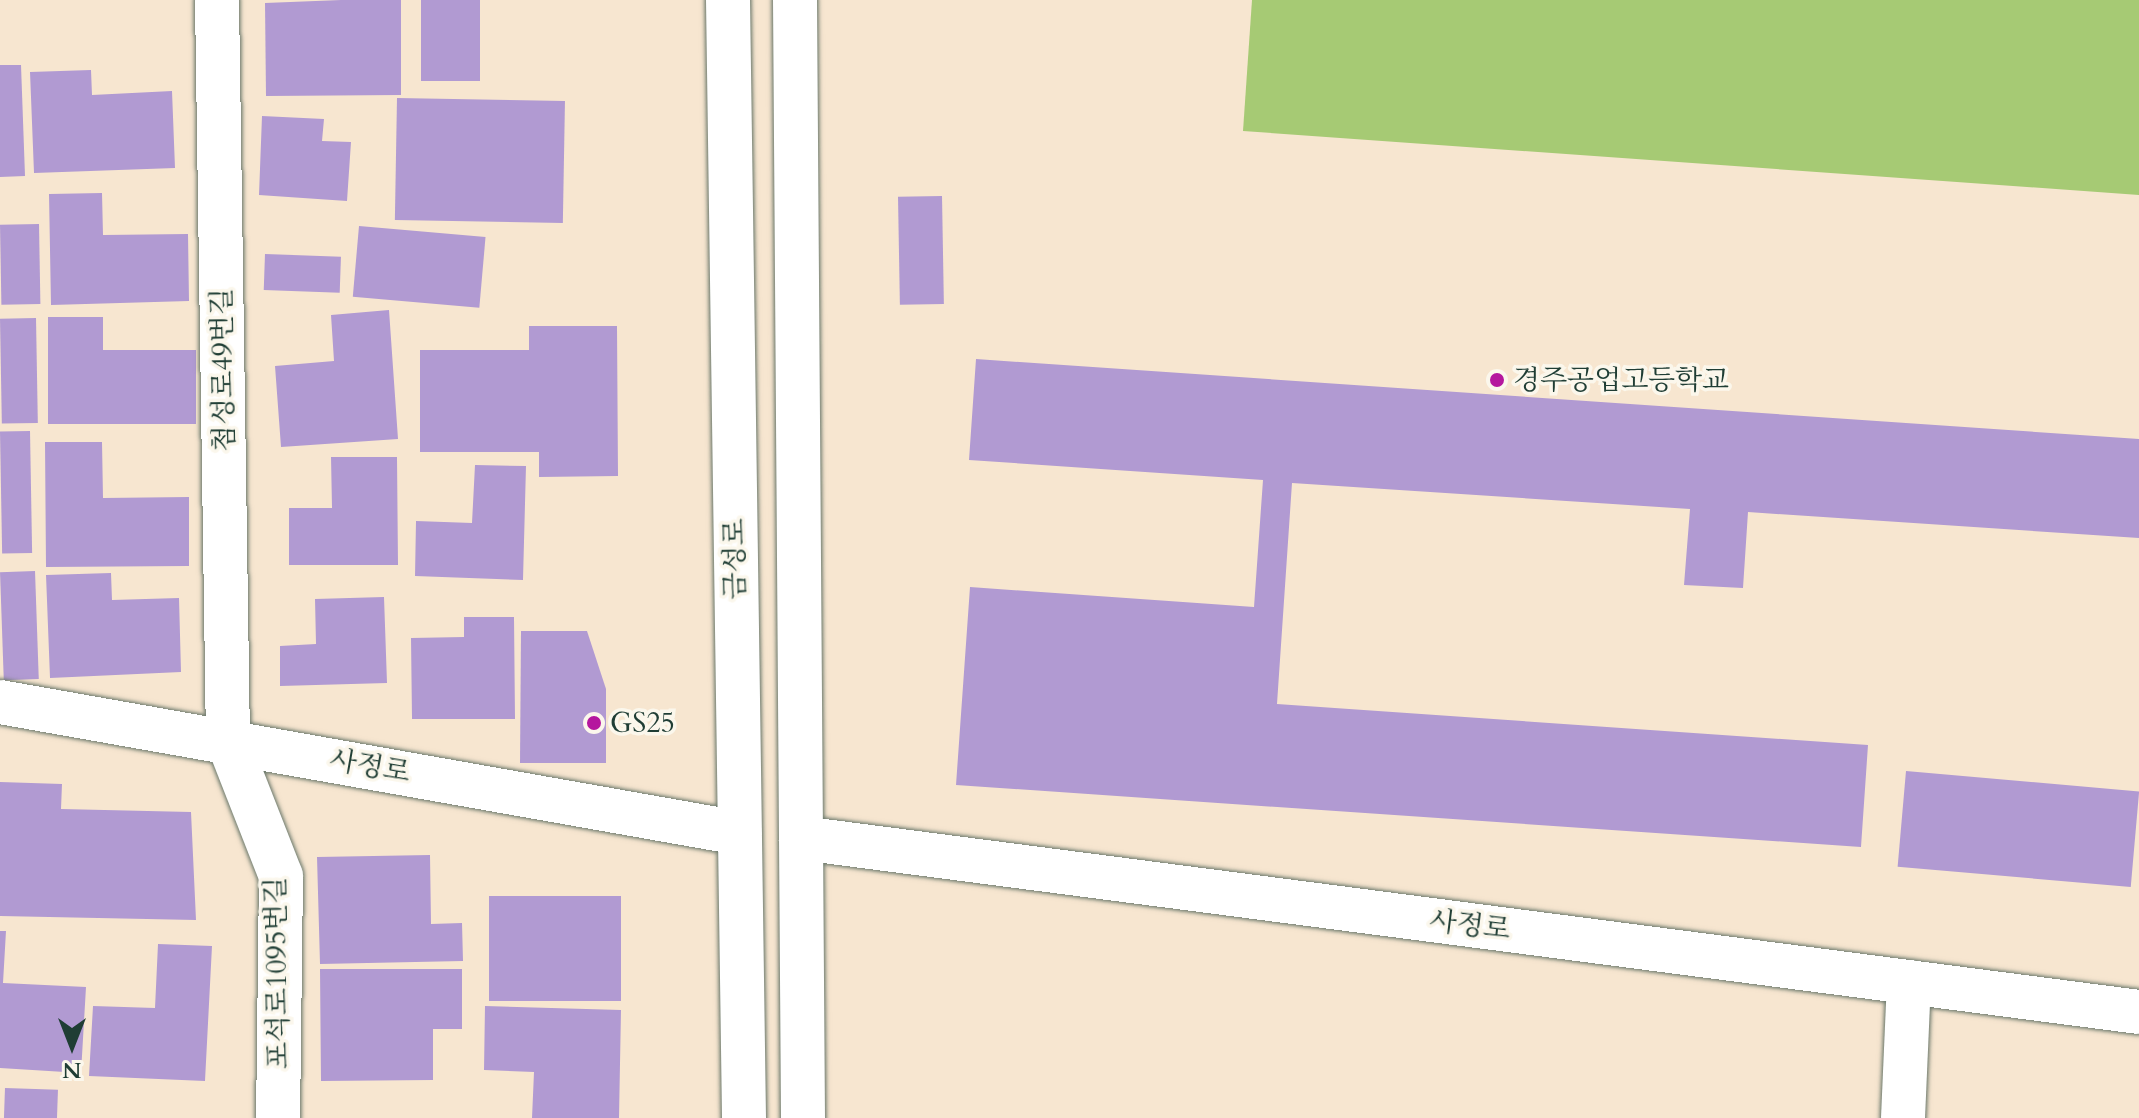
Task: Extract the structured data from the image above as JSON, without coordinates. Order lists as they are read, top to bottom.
{
  "streets": {
    "street": [
      "첨성로49번길",
      "금성로",
      "사정로",
      "포석로1095번길"
    ]
  },
  "crossings": [
    ["첨성로49번길", "사정로"],
    ["첨성로49번길", "포석로1095번길"],
    ["금성로", "사정로"],
    ["사정로", "포석로1095번길"]
  ],
  "places": ["경주공업고등학교", "GS25"],
  "north": "bottom"
}
